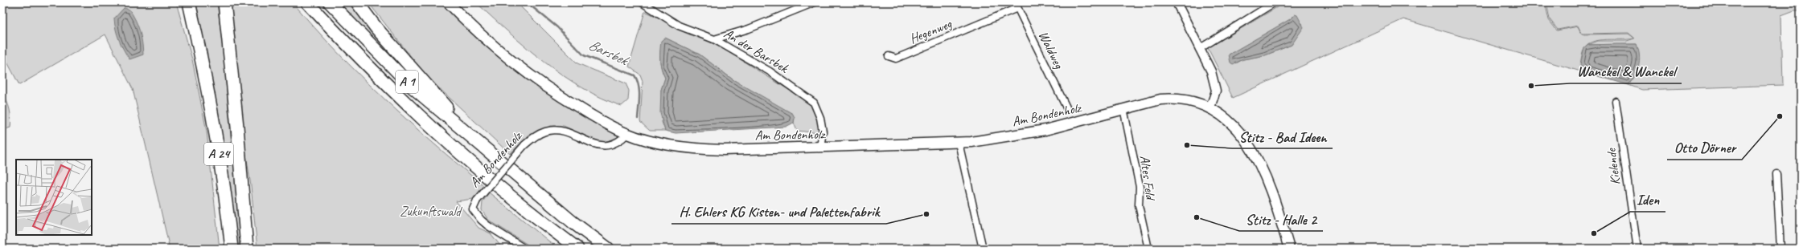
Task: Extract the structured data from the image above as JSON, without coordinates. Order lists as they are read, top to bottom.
{
  "streets": {
    "highway": ["A 1", "A 24"],
    "main road": ["Am Bondenholz"],
    "street": [
      "Hegenweg",
      "Waldweg",
      "An der Barsbek",
      "Kielende",
      "Altes Feld"
    ]
  },
  "crossings": [
    ["Hegenweg", "Waldweg"],
    ["An der Barsbek", "Am Bondenholz"],
    ["Am Bondenholz", "Altes Feld"]
  ],
  "water": ["Barsbek"],
  "parks": ["Zukunftswald"],
  "places": [
    "Wanckel & Wanckel",
    "Otto Dörner",
    "Stitz - Bad Ideen",
    "H. Ehlers KG Kisten- und Palettenfabrik",
    "Stitz - Halle 2",
    "Iden"
  ]
}
